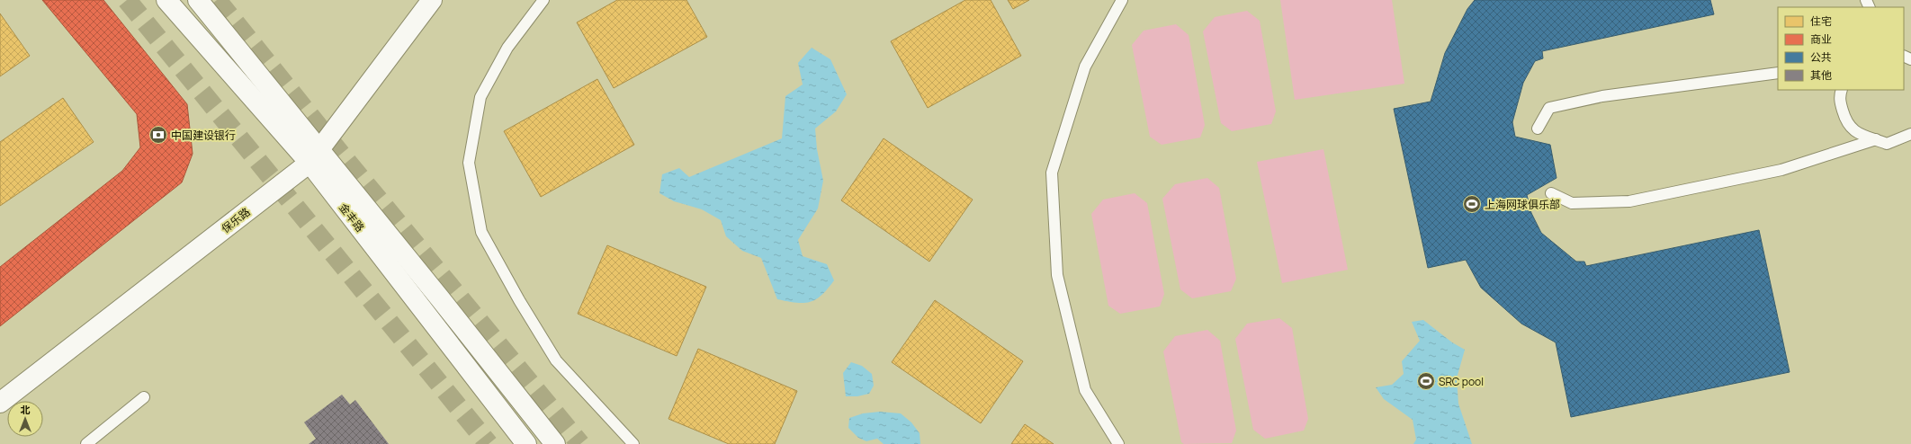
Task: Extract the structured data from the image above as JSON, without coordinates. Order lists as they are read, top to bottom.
{
  "streets": {
    "main road": ["金丰路", "保乐路"]
  },
  "crossings": [
    ["金丰路", "保乐路"]
  ],
  "places": {
    "bank": ["中国建设银行"],
    "sports": ["上海网球俱乐部", "SRC pool"]
  },
  "legend": [
    "住宅",
    "商业",
    "公共",
    "其他"
  ],
  "north": "top"
}
